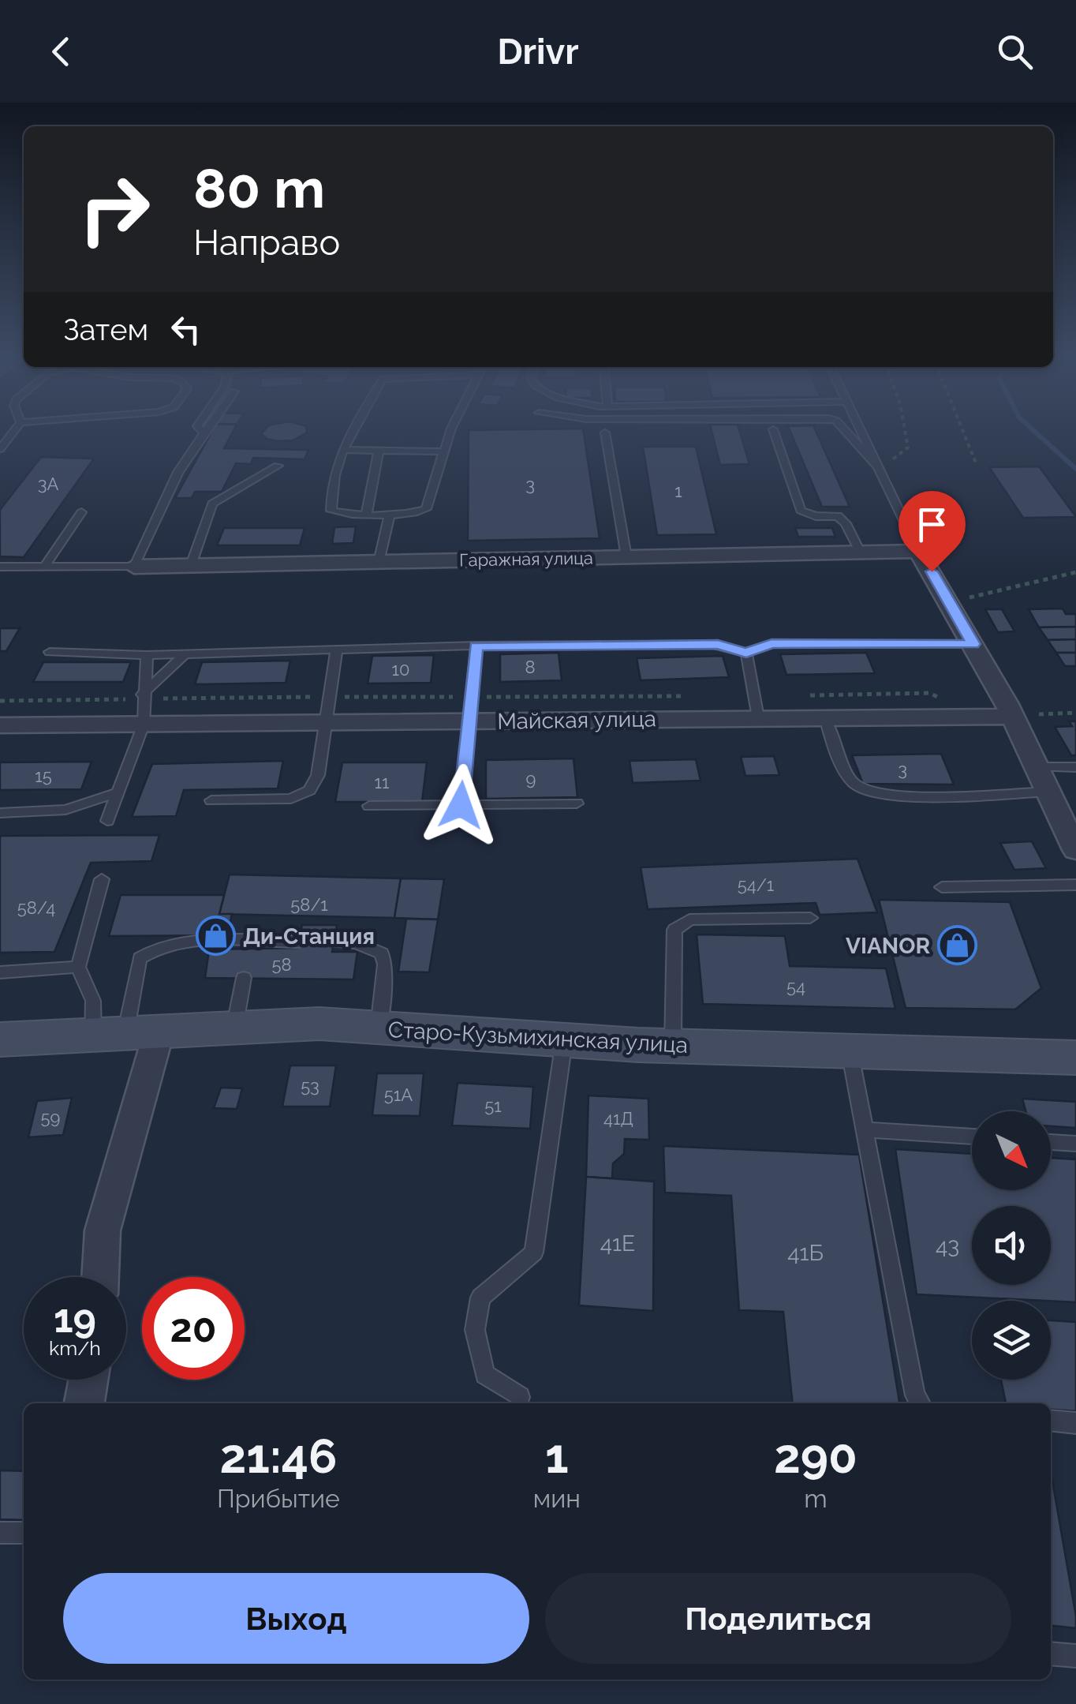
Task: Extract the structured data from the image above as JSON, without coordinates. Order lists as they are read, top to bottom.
{
  "streets": {
    "main road": ["Старо-Кузьмихинская улица"],
    "street": ["Гаражная улица", "Майская улица"]
  },
  "places": {
    "shop": ["Ди-Станция", "VIANOR"]
  },
  "house_numbers": [
    "3А",
    "3",
    "1",
    "8",
    "10",
    "3",
    "15",
    "9",
    "11",
    "54/1",
    "58/1",
    "58/4",
    "58",
    "54",
    "53",
    "51А",
    "51",
    "59",
    "41Д",
    "41Е",
    "43",
    "41Б"
  ],
  "north": "bottom right",
  "page": {
    "header": "Drivr",
    "turn": ["80 m", "Направо"],
    "then": "Затем",
    "speed": "19 km/h",
    "limit": "20",
    "eta": [
      "21:46",
      "Прибытие",
      "1",
      "мин",
      "290",
      "m"
    ],
    "buttons": ["Выход", "Поделиться"]
  }
}
